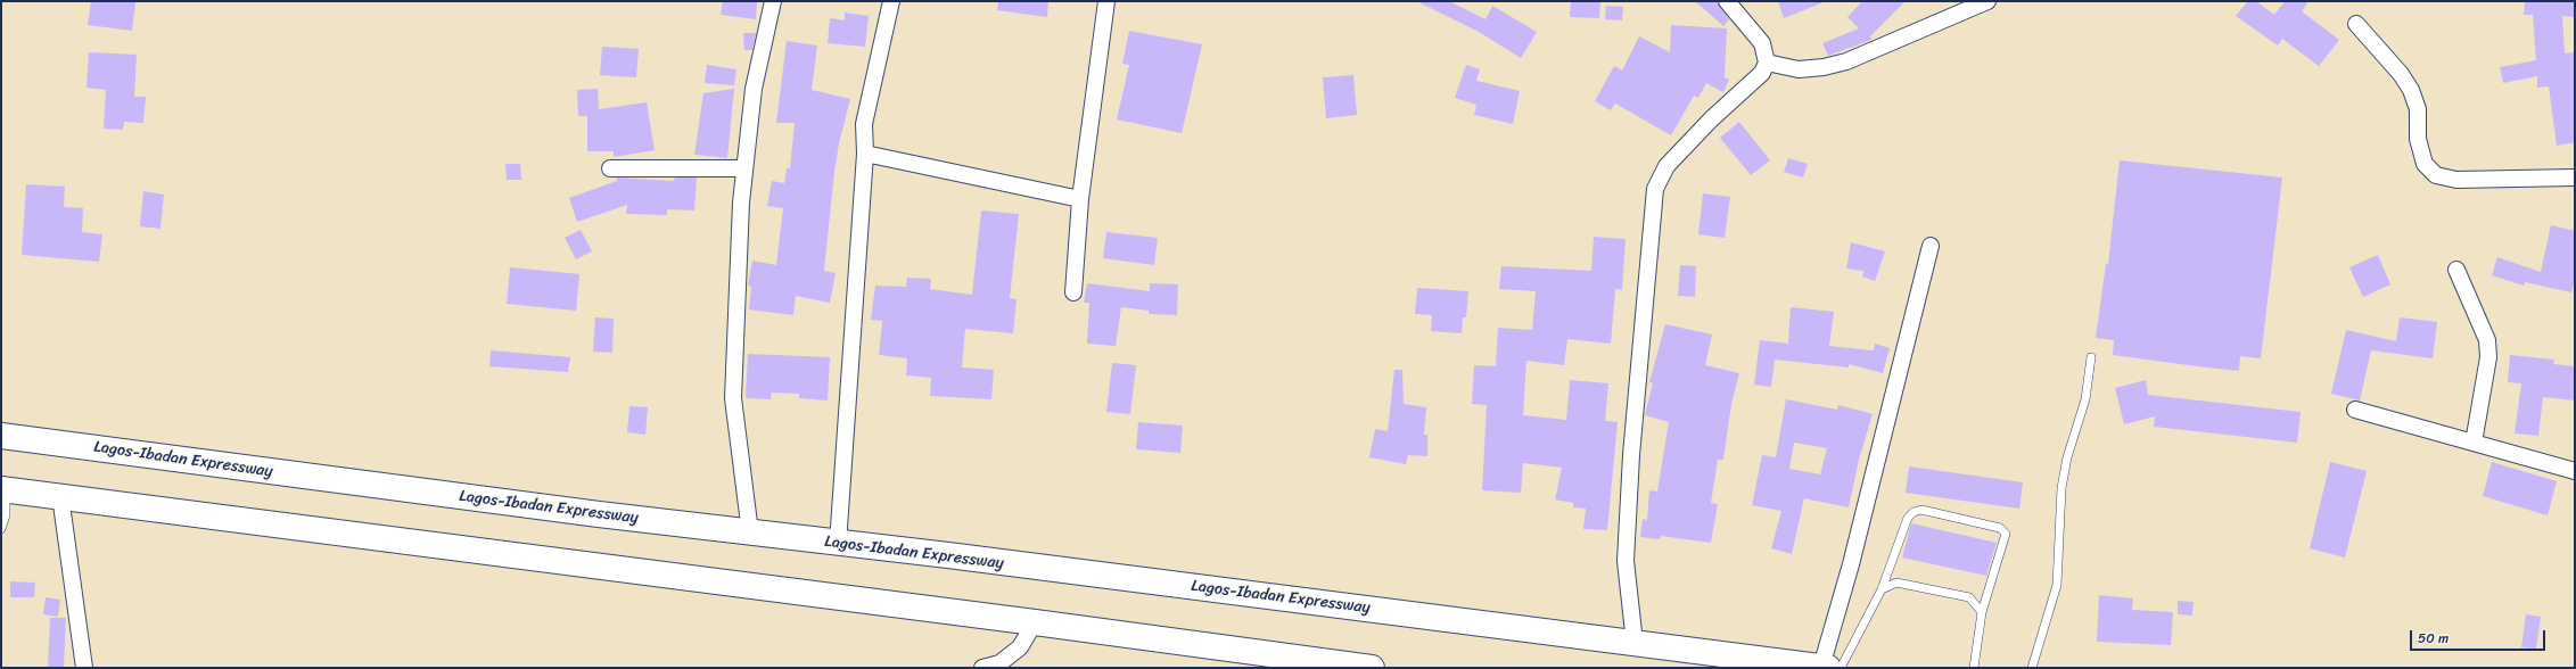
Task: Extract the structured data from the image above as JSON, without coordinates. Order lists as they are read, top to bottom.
{
  "streets": {
    "highway": ["Lagos-Ibadan Expressway"]
  },
  "scale_bar": "50 m"
}
